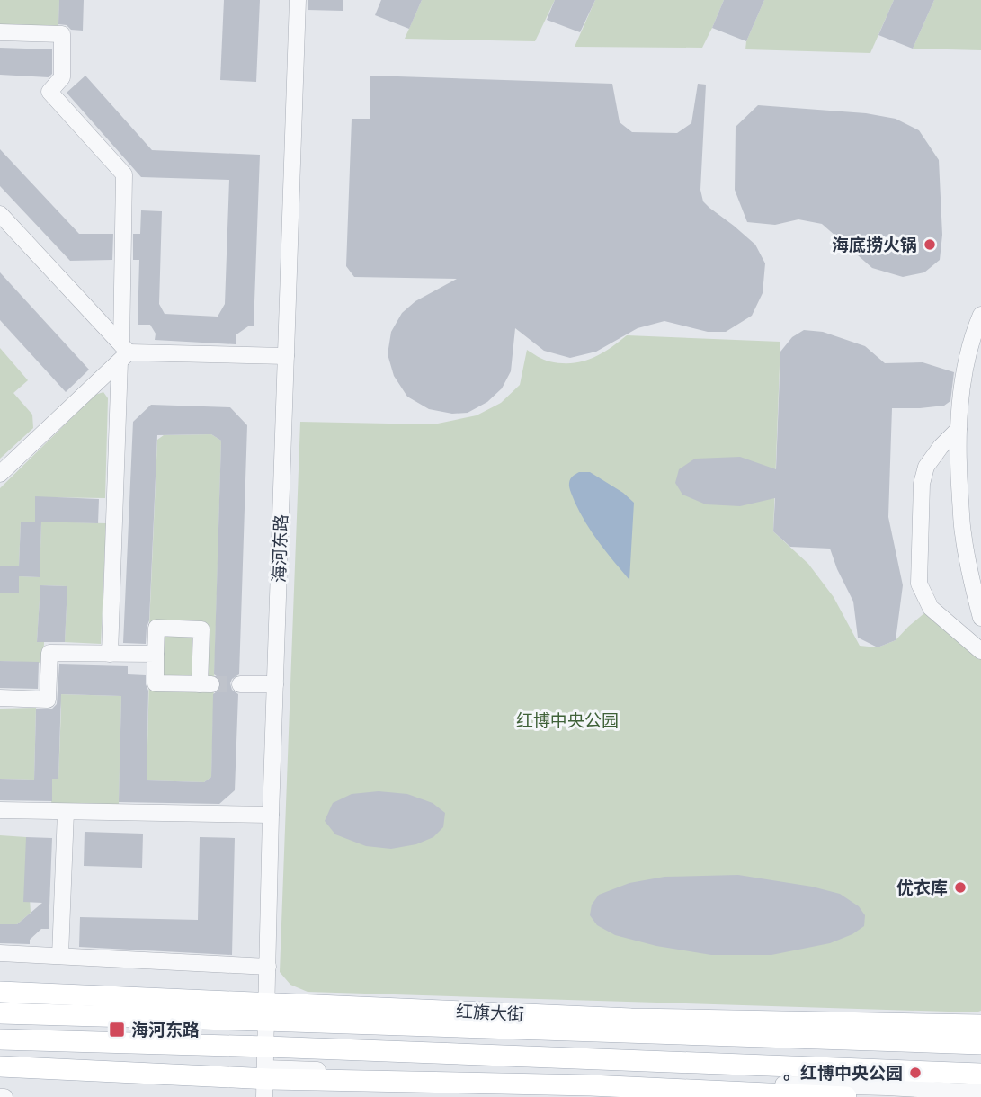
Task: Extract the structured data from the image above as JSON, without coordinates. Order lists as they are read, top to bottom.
{
  "streets": {
    "main road": ["红旗大街"],
    "street": ["海河东路"]
  },
  "crossings": [
    ["海河东路", "红旗大街"]
  ],
  "parks": ["红博中央公园"],
  "places": {
    "other": ["海底捞火锅", "优衣库", "。红博中央公园"],
    "transit": ["海河东路"]
  }
}
